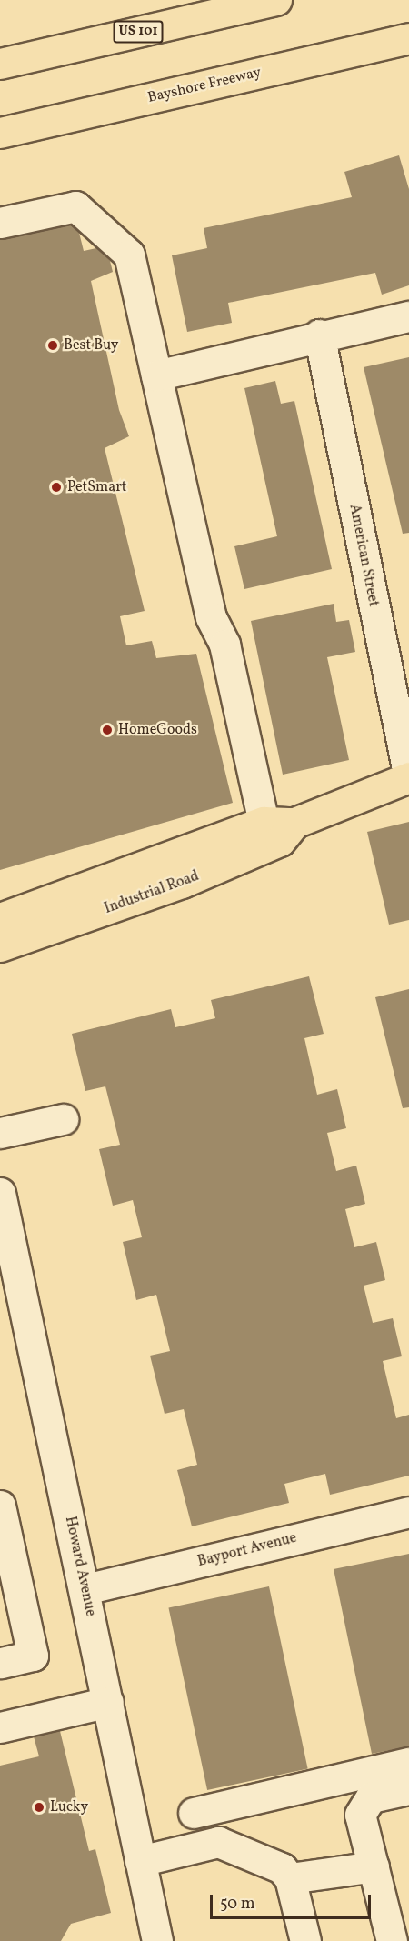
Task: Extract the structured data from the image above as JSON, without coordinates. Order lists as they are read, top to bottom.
{
  "streets": {
    "main road": ["US 101", "Bayshore Freeway", "Industrial Road"],
    "street": ["American Street", "Bayport Avenue", "Howard Avenue"]
  },
  "crossings": [
    ["American Street", "Industrial Road"],
    ["Bayport Avenue", "Howard Avenue"]
  ],
  "places": [
    "Best Buy",
    "PetSmart",
    "HomeGoods",
    "Lucky"
  ],
  "scale_bar": "50 m"
}
